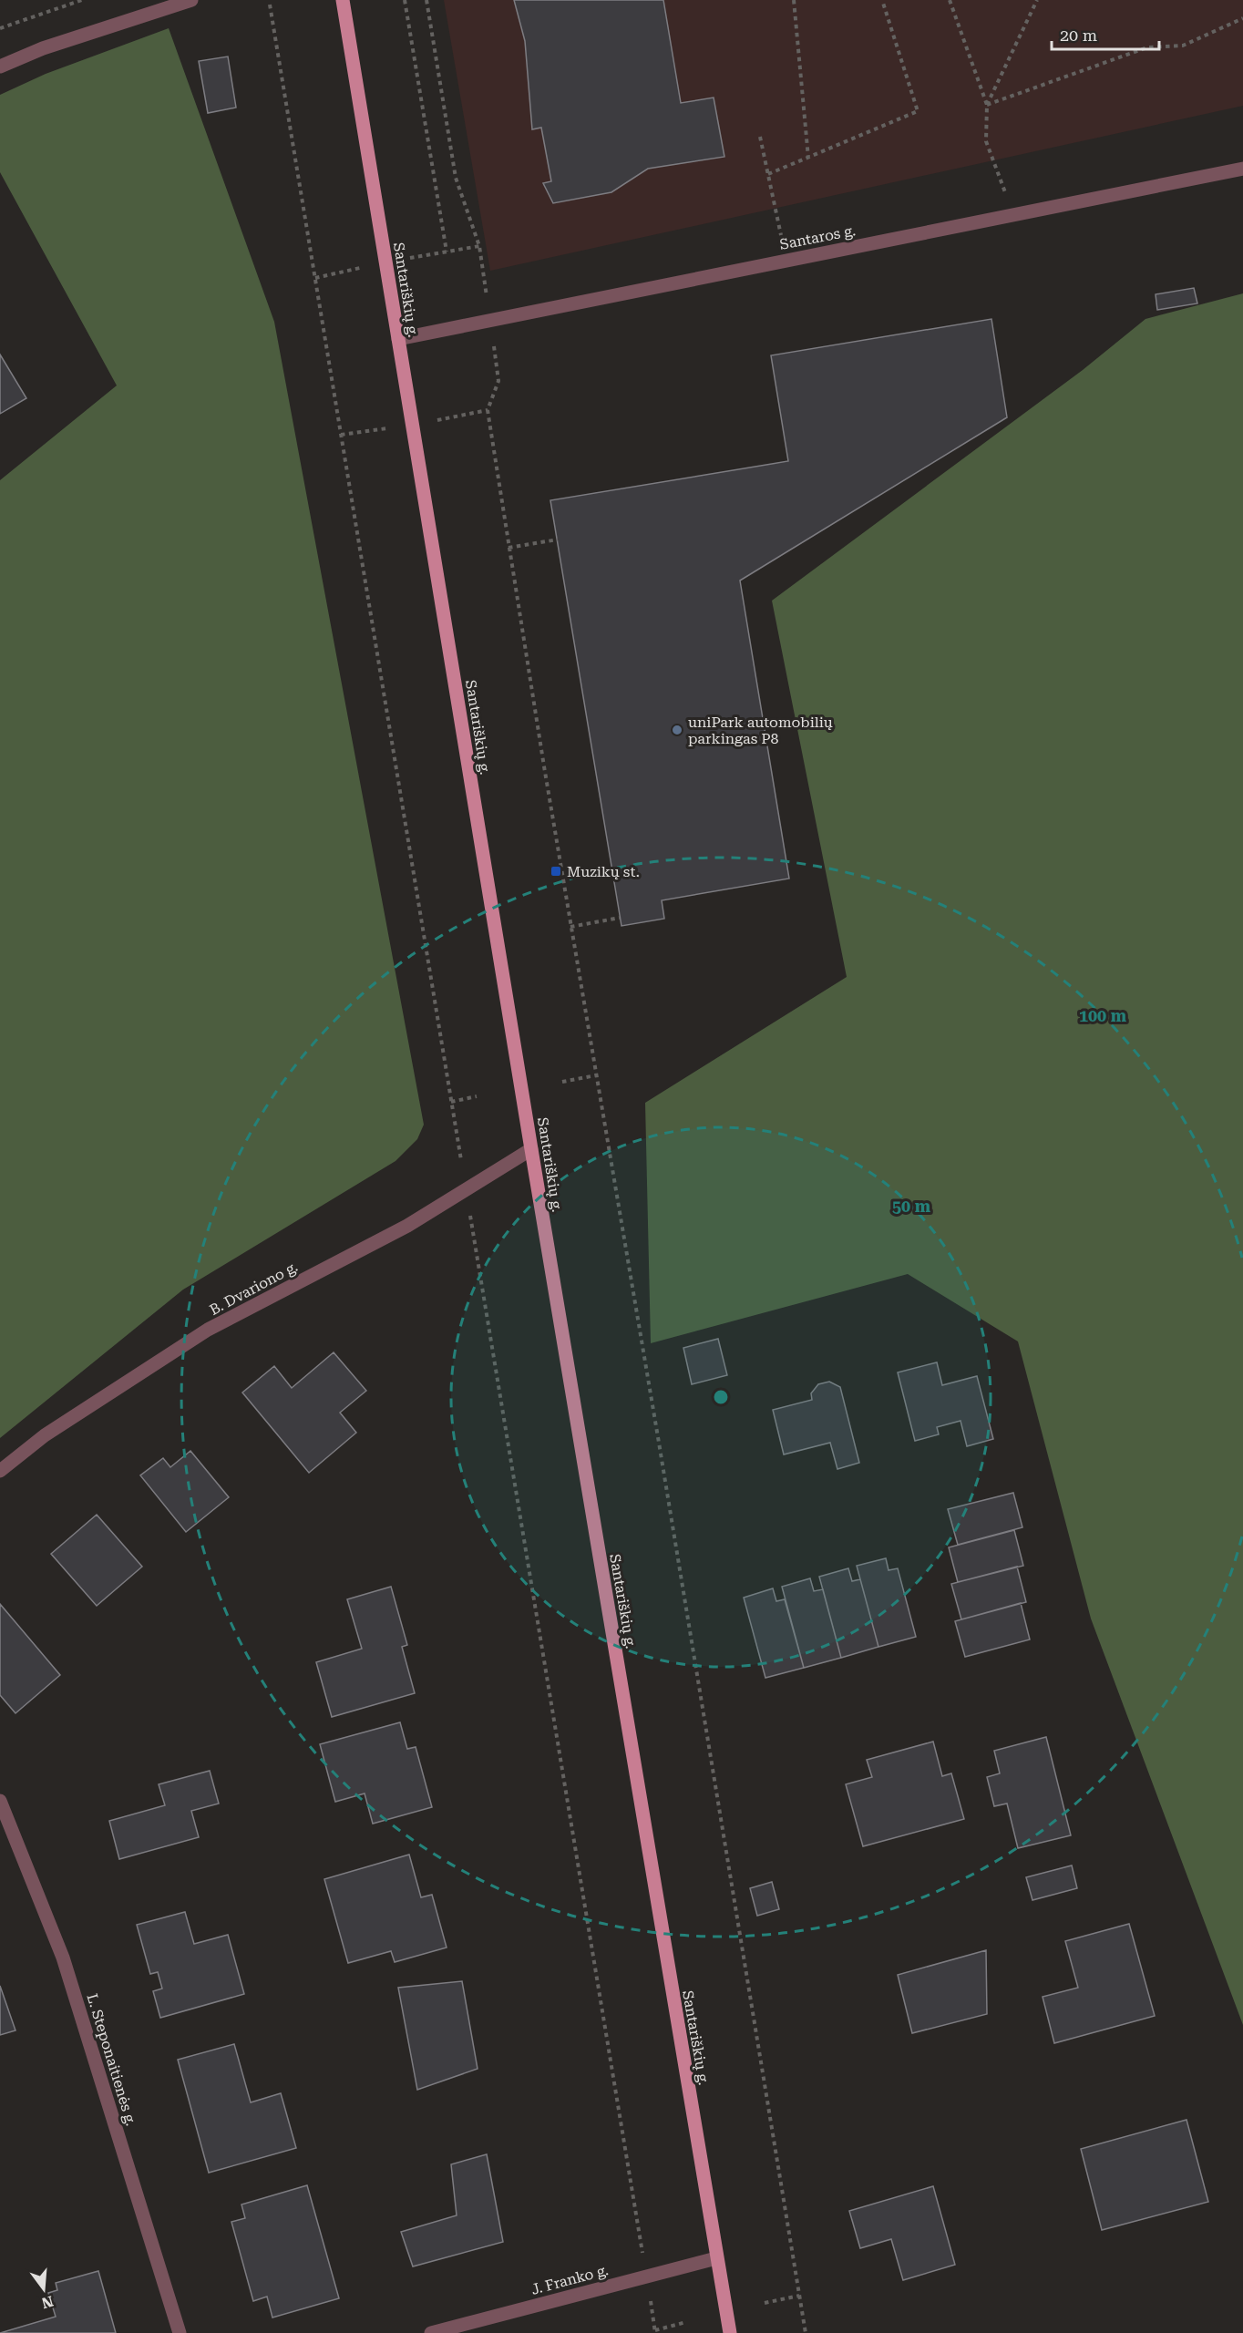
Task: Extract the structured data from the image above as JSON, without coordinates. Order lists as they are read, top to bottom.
{
  "streets": {
    "main road": ["Santariškių g."],
    "street": [
      "Santaros g.",
      "B. Dvariono g.",
      "L. Steponaitienės g.",
      "J. Franko g."
    ]
  },
  "crossings": [
    ["Santaros g.", "Santariškių g."],
    ["Santariškių g.", "B. Dvariono g."],
    ["Santariškių g.", "J. Franko g."]
  ],
  "places": {
    "other": ["uniPark automobilių parkingas P8"],
    "transit": ["Muzikų st."]
  },
  "scale_bar": "20 m",
  "north": "bottom",
  "rings": ["100 m", "50 m"]
}
